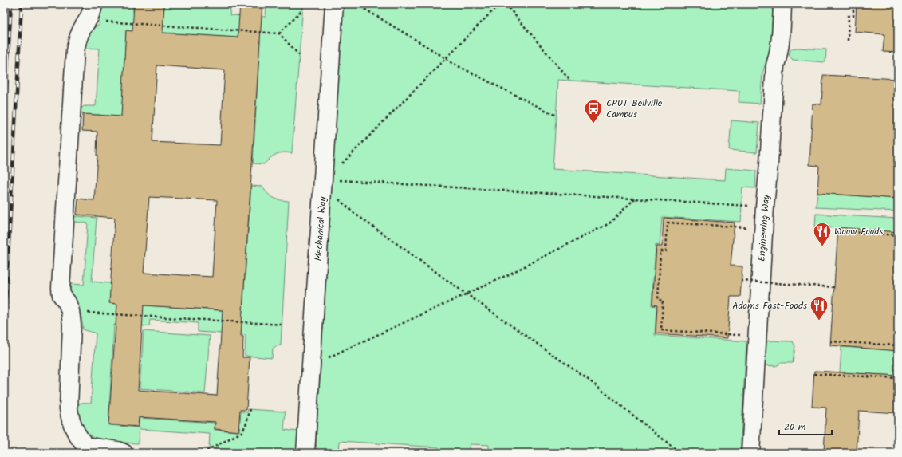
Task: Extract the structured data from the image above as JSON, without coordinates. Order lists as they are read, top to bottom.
{
  "streets": {
    "lane": ["Engineering Way", "Mechanical Way"]
  },
  "places": {
    "bus stop": ["CPUT Bellville Campus"],
    "restaurant": ["Woow Foods", "Adams Fast-Foods"]
  },
  "scale_bar": "20 m"
}
